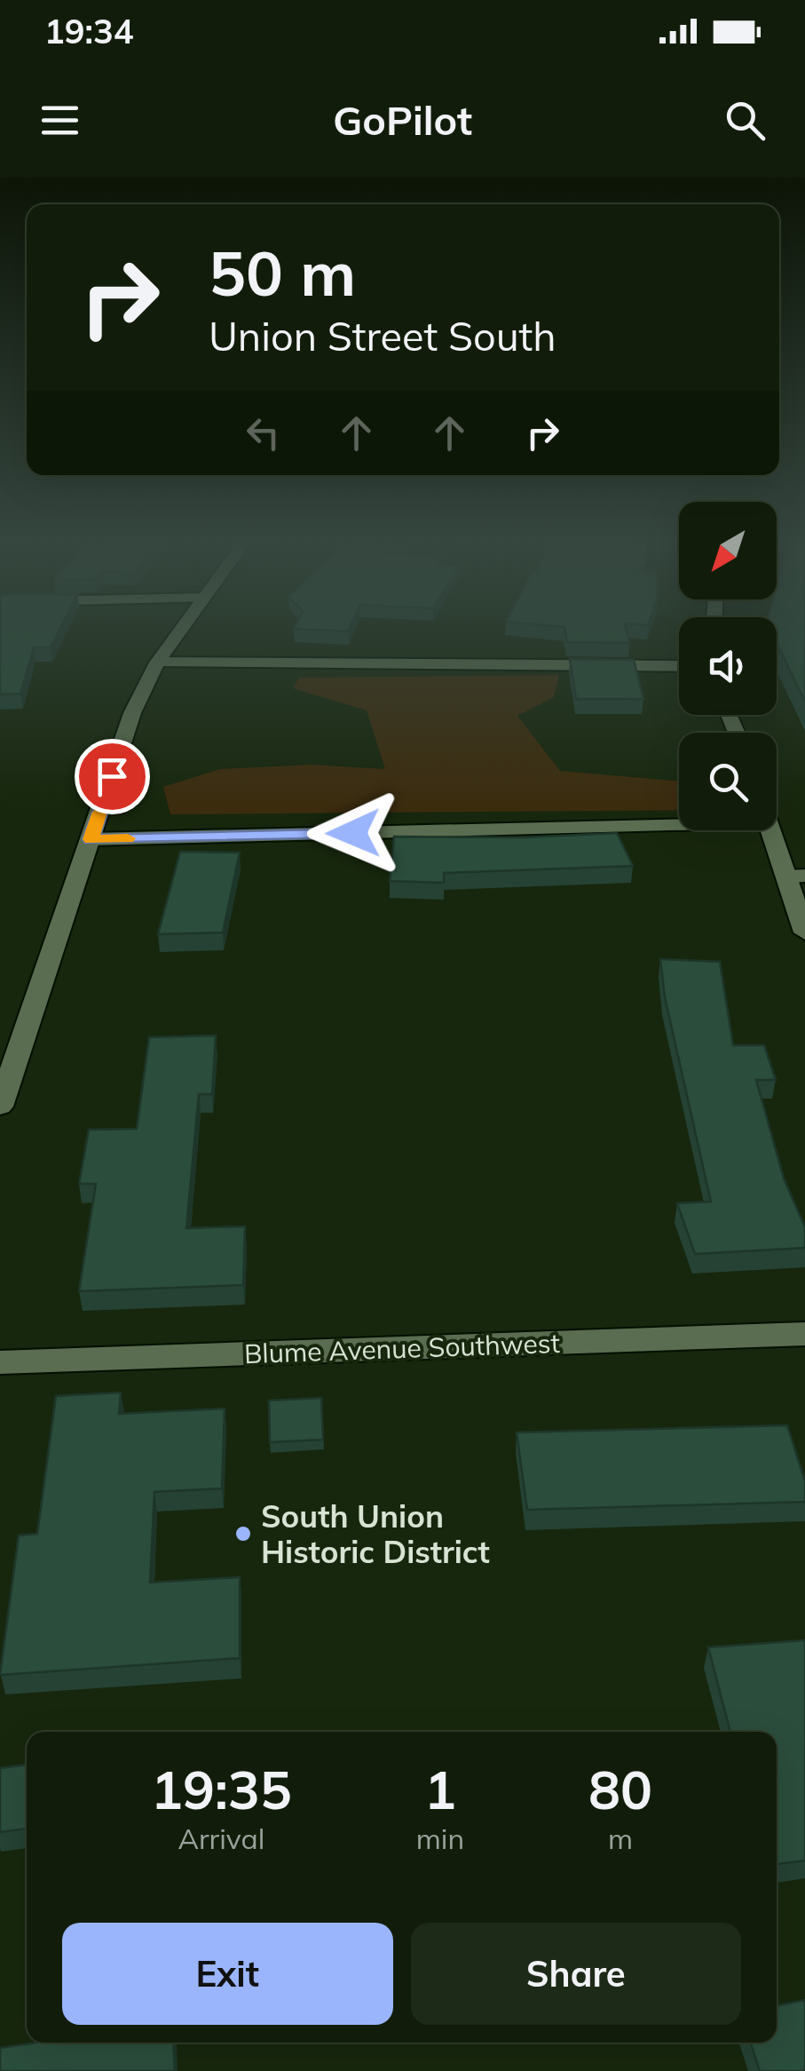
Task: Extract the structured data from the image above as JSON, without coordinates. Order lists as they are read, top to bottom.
{
  "streets": {
    "street": ["Blume Avenue Southwest"]
  },
  "places": ["South Union Historic District"],
  "north": "bottom left",
  "page": {
    "status": "19:34",
    "header": "GoPilot",
    "turn": ["50 m", "Union Street South"],
    "eta": [
      "19:35",
      "Arrival",
      "1",
      "min",
      "80",
      "m"
    ],
    "buttons": ["Exit", "Share"]
  }
}
